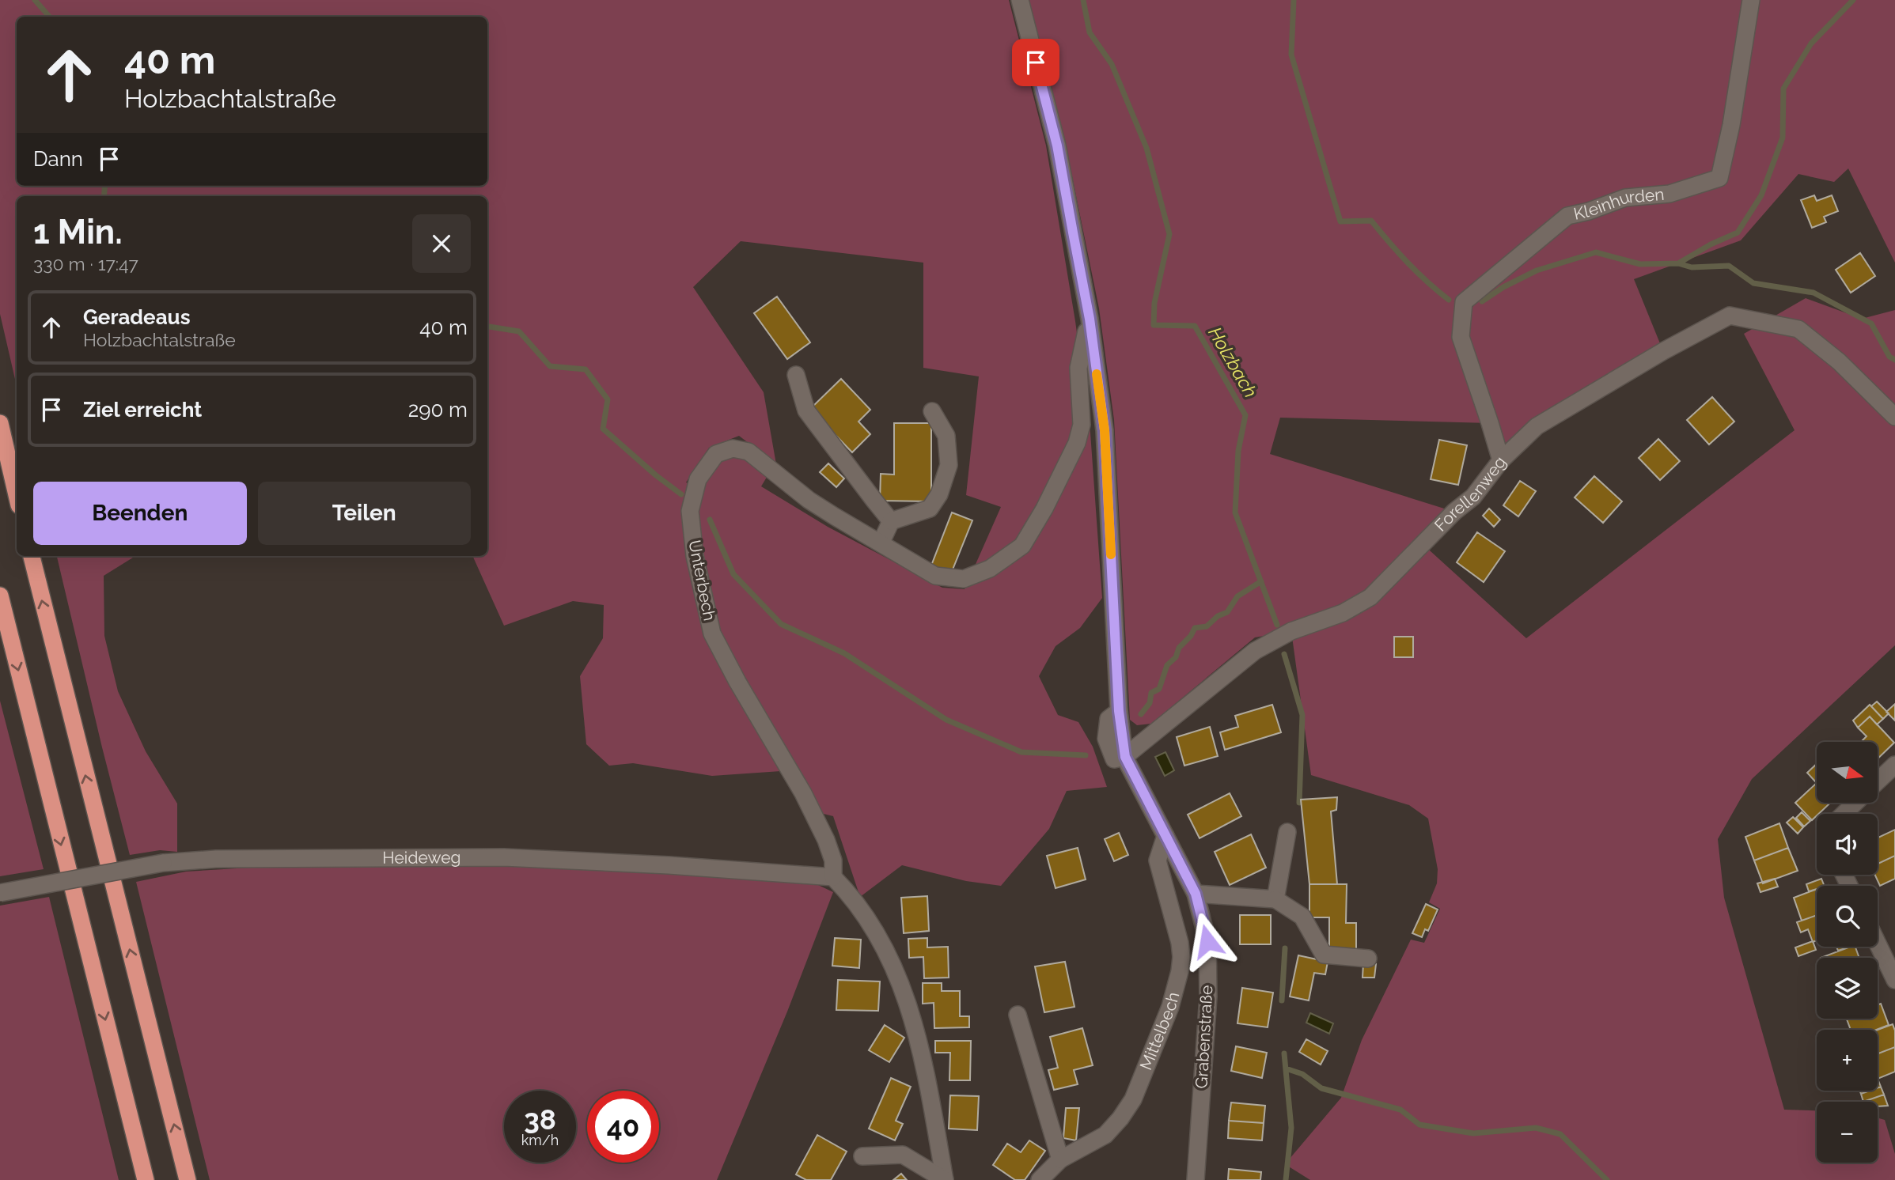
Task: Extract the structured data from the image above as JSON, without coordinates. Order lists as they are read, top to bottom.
{
  "streets": {
    "street": [
      "Kleinhurden",
      "Forellenweg",
      "Unterbech",
      "Heideweg",
      "Mittelbech",
      "Grabenstraße"
    ]
  },
  "crossings": [
    ["Kleinhurden", "Forellenweg"],
    ["Forellenweg", "Grabenstraße"],
    ["Unterbech", "Heideweg"],
    ["Unterbech", "Grabenstraße"],
    ["Mittelbech", "Grabenstraße"]
  ],
  "water": ["Holzbach"],
  "north": "right",
  "page": {
    "turn": ["40 m", "Holzbachtalstraße"],
    "then": "Dann",
    "heading": ["1 Min.", "330 m · 17:47"],
    "list": [
      {
        "name": "Geradeaus",
        "note": "Holzbachtalstraße",
        "value": "40 m"
      },
      {
        "name": "Ziel erreicht",
        "value": "290 m"
      }
    ],
    "buttons": ["Beenden", "Teilen"],
    "map_buttons": ["+", "−"],
    "speed": "38 km/h",
    "limit": "40"
  }
}
